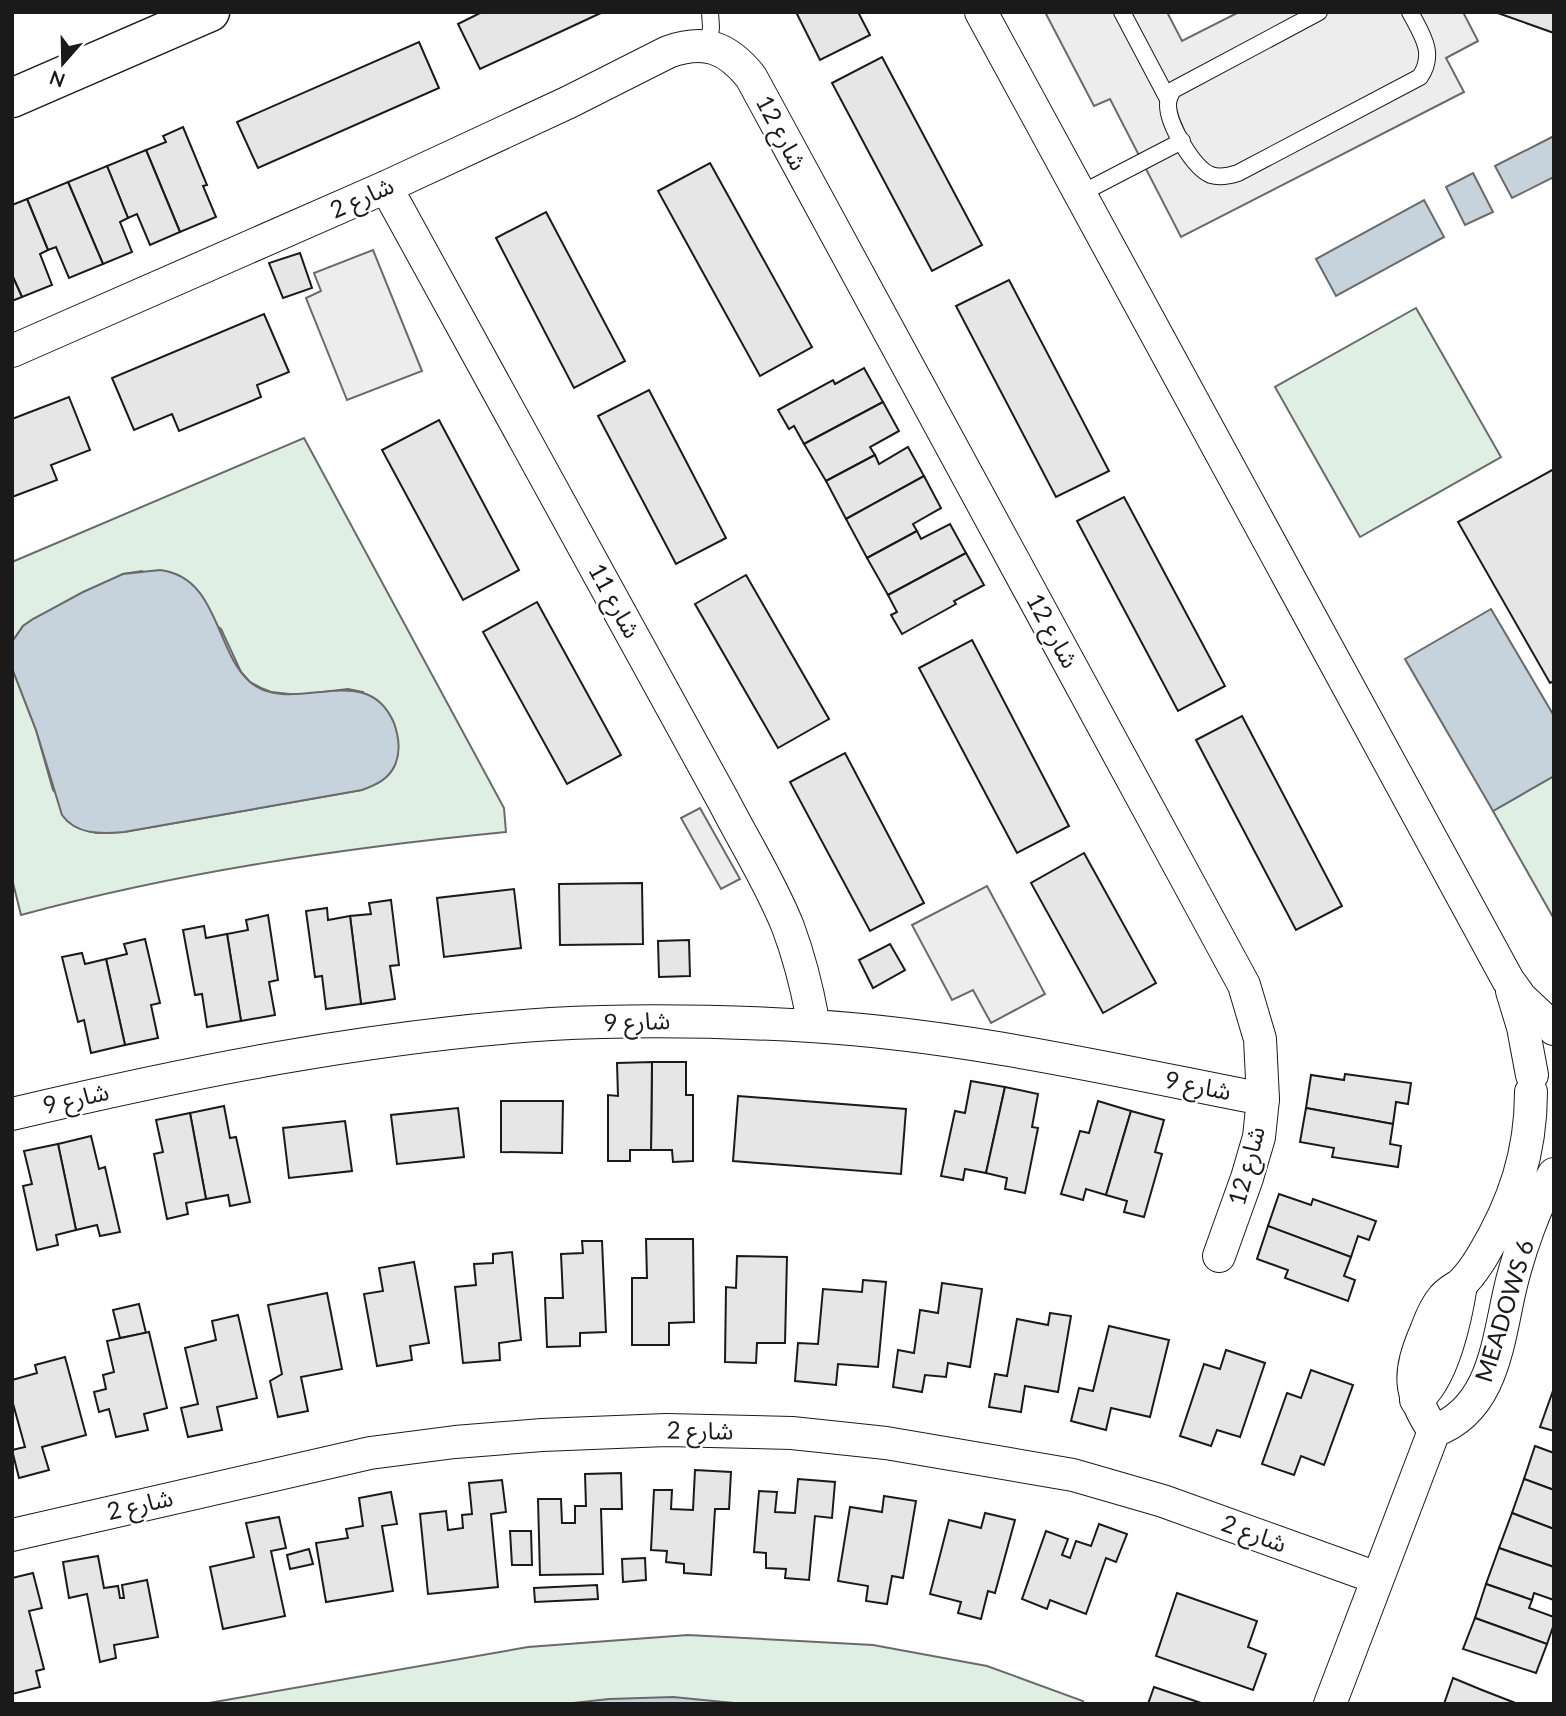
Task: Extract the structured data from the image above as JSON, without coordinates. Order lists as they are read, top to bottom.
{
  "streets": {
    "street": [
      "شارع 12",
      "شارع 2",
      "شارع 11",
      "شارع 9",
      "MEADOWS 6"
    ]
  },
  "crossings": [
    ["شارع 12", "شارع 2"],
    ["شارع 12", "شارع 9"],
    ["شارع 2", "شارع 11"],
    ["شارع 11", "شارع 9"]
  ],
  "north": "bottom"
}
